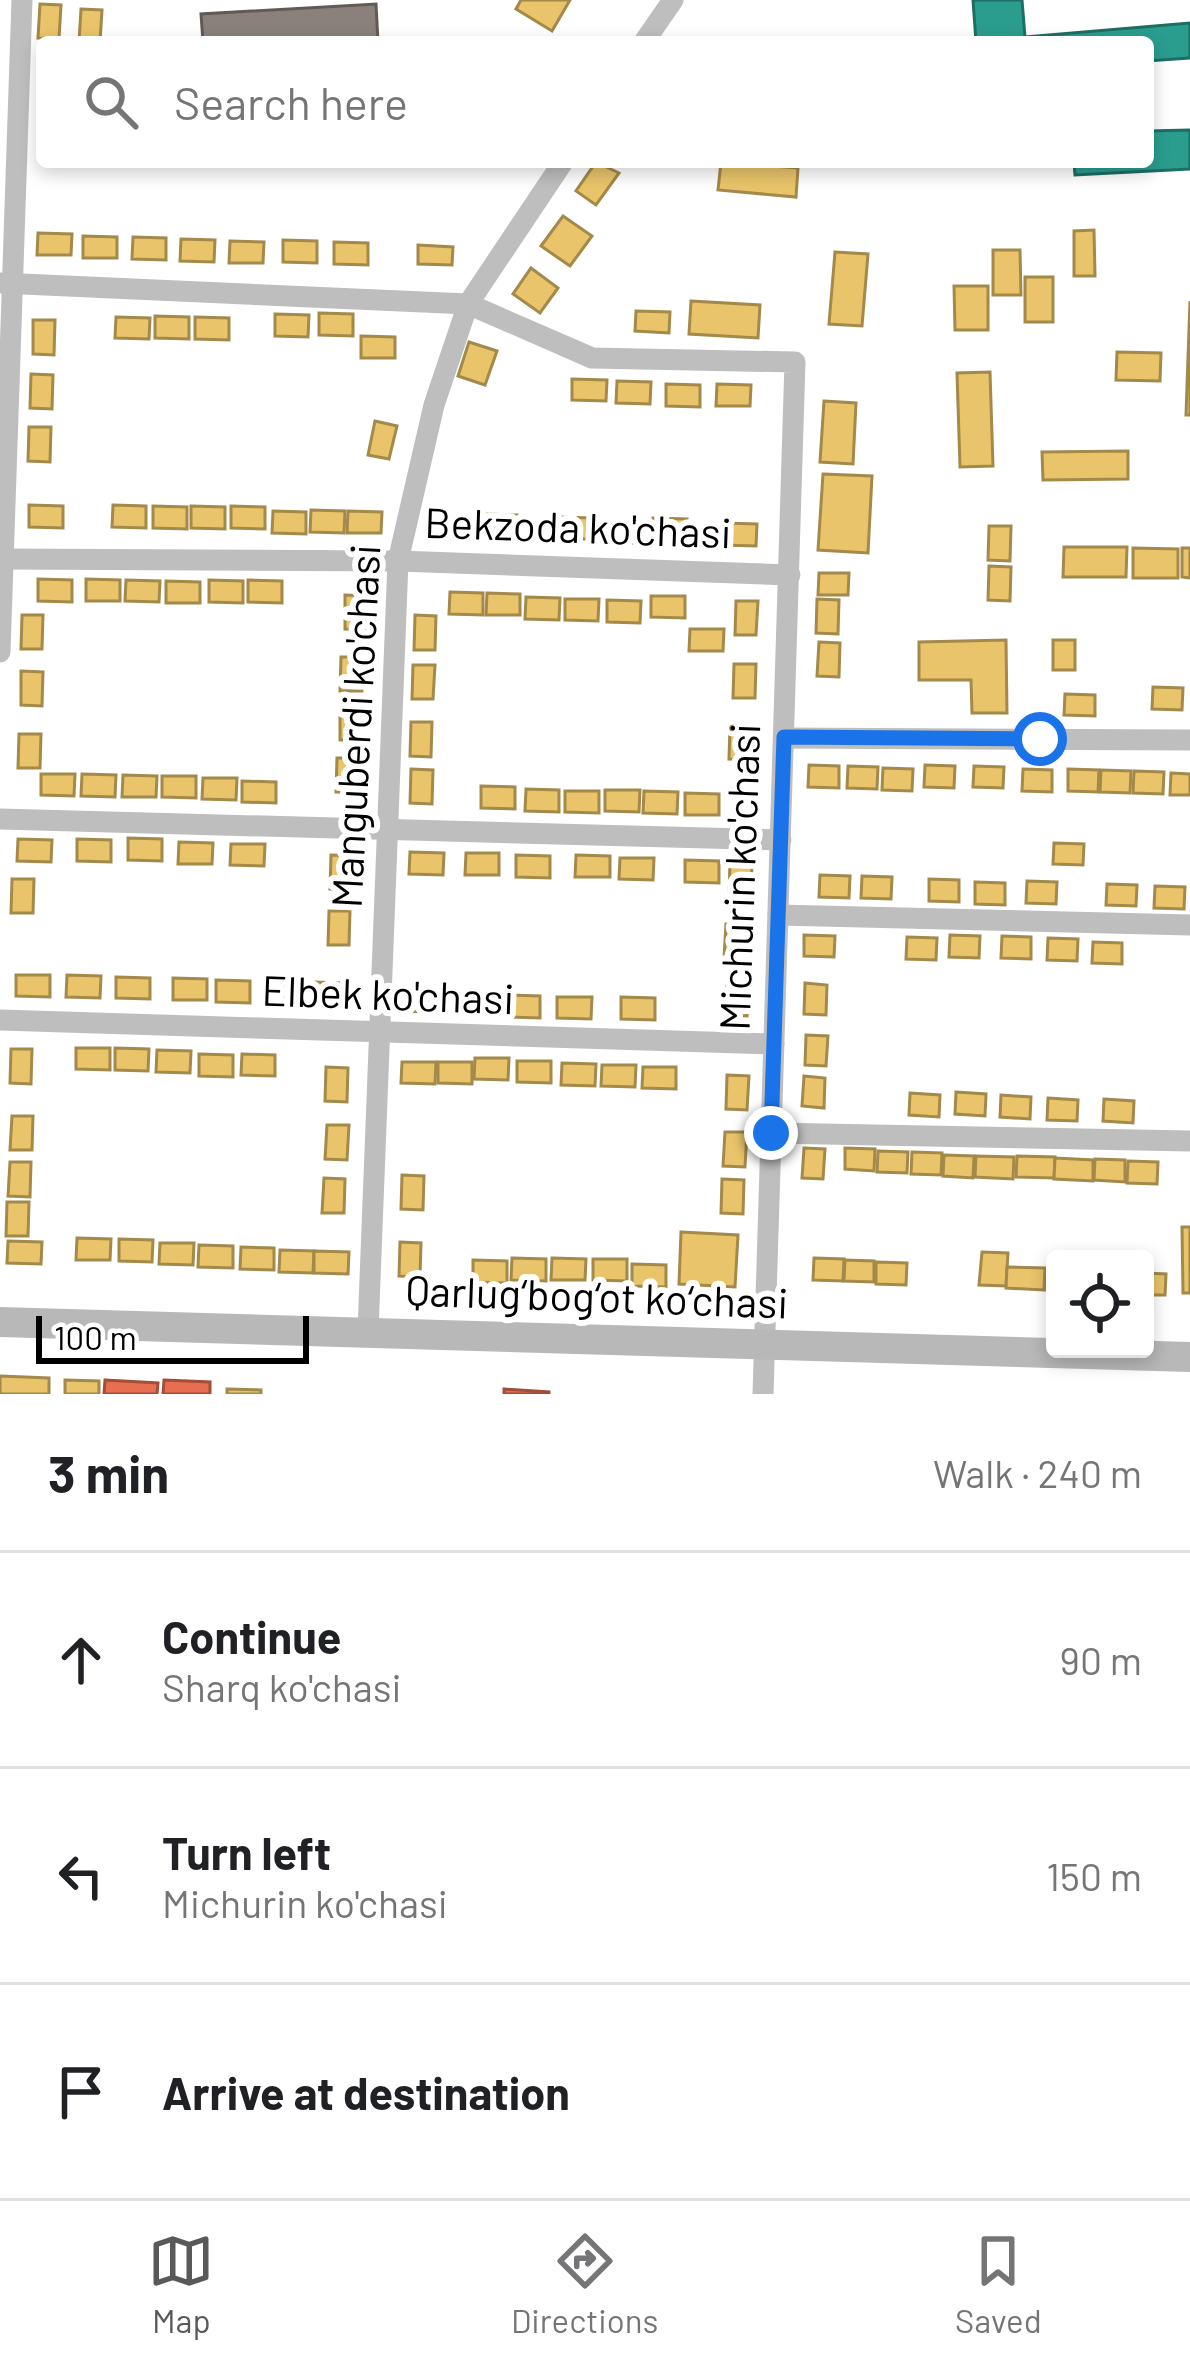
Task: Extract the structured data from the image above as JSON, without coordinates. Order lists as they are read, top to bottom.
{
  "streets": {
    "main road": ["Qarlug‘bog‘ot ko‘chasi"],
    "street": [
      "Bekzoda ko'chasi",
      "Manguberdi ko'chasi",
      "Michurin ko'chasi",
      "Elbek ko'chasi"
    ]
  },
  "crossings": [
    ["Bekzoda ko'chasi", "Manguberdi ko'chasi"],
    ["Bekzoda ko'chasi", "Michurin ko'chasi"],
    ["Manguberdi ko'chasi", "Michurin ko'chasi"],
    ["Manguberdi ko'chasi", "Elbek ko'chasi"],
    ["Manguberdi ko'chasi", "Qarlug‘bog‘ot ko‘chasi"],
    ["Michurin ko'chasi", "Elbek ko'chasi"],
    ["Michurin ko'chasi", "Qarlug‘bog‘ot ko‘chasi"]
  ],
  "scale_bar": "100 m",
  "page": {
    "search": "Search here",
    "scale": "100 m",
    "heading": ["3 min", "Walk · 240 m"],
    "list": [
      ["Continue", "Sharq ko'chasi", "90 m"],
      ["Turn left", "Michurin ko'chasi", "150 m"],
      "Arrive at destination"
    ],
    "nav": ["Map", "Directions", "Saved"]
  }
}
